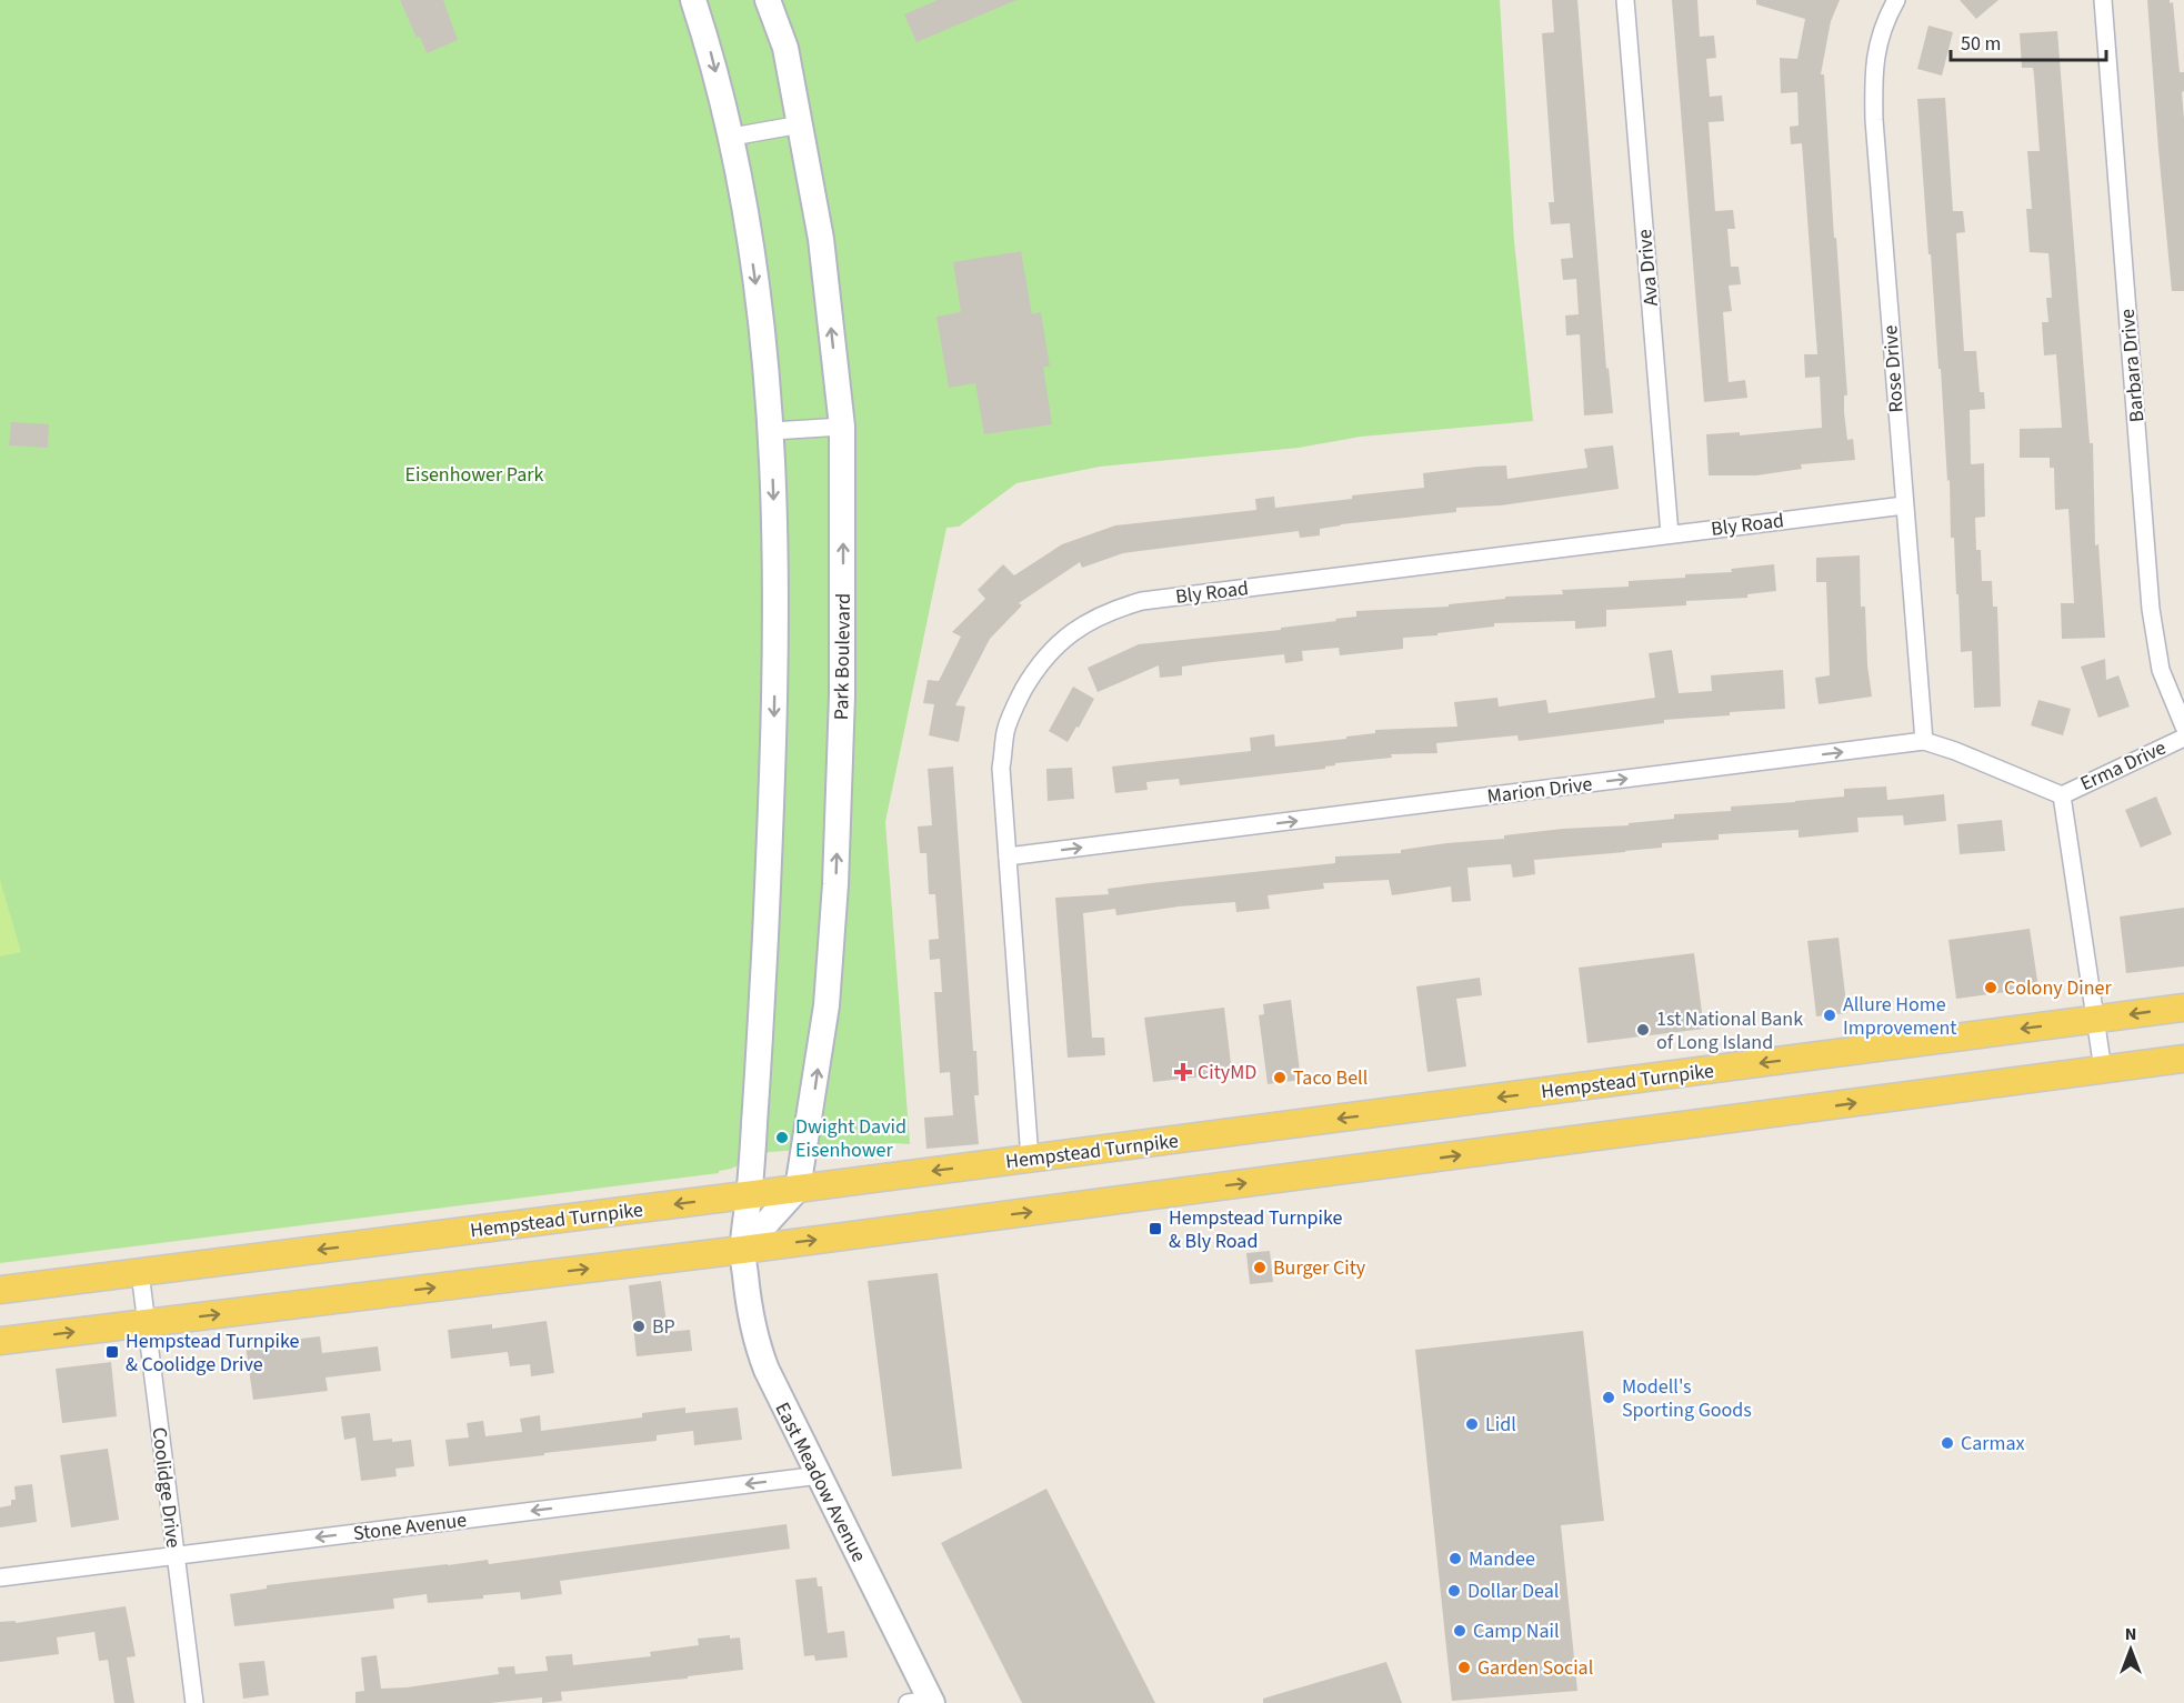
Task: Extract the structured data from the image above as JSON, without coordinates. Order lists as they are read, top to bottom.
{
  "streets": {
    "main road": ["Hempstead Turnpike"],
    "street": [
      "Ava Drive",
      "Barbara Drive",
      "Rose Drive",
      "Bly Road",
      "Park Boulevard",
      "Erma Drive",
      "Marion Drive",
      "East Meadow Avenue",
      "Coolidge Drive",
      "Stone Avenue"
    ]
  },
  "crossings": [
    ["Ava Drive", "Bly Road"],
    ["Rose Drive", "Bly Road"],
    ["Rose Drive", "Marion Drive"],
    ["Bly Road", "Marion Drive"],
    ["Bly Road", "Hempstead Turnpike"],
    ["Park Boulevard", "Hempstead Turnpike"],
    ["Erma Drive", "Marion Drive"],
    ["Hempstead Turnpike", "East Meadow Avenue"],
    ["Hempstead Turnpike", "Coolidge Drive"],
    ["East Meadow Avenue", "Stone Avenue"],
    ["Coolidge Drive", "Stone Avenue"]
  ],
  "one_way": ["Marion Drive", "Stone Avenue"],
  "parks": ["Eisenhower Park"],
  "places": {
    "other": [
      "Colony Diner",
      "Allure Home Improvement",
      "1st National Bank of Long Island",
      "Taco Bell",
      "Dwight David Eisenhower",
      "Burger City",
      "BP",
      "Modell's Sporting Goods",
      "Lidl",
      "Carmax",
      "Mandee",
      "Dollar Deal",
      "Camp Nail",
      "Garden Social"
    ],
    "health": ["CityMD"],
    "transit": ["Hempstead Turnpike & Bly Road", "Hempstead Turnpike & Coolidge Drive"]
  },
  "scale_bar": "50 m",
  "north": "top"
}
